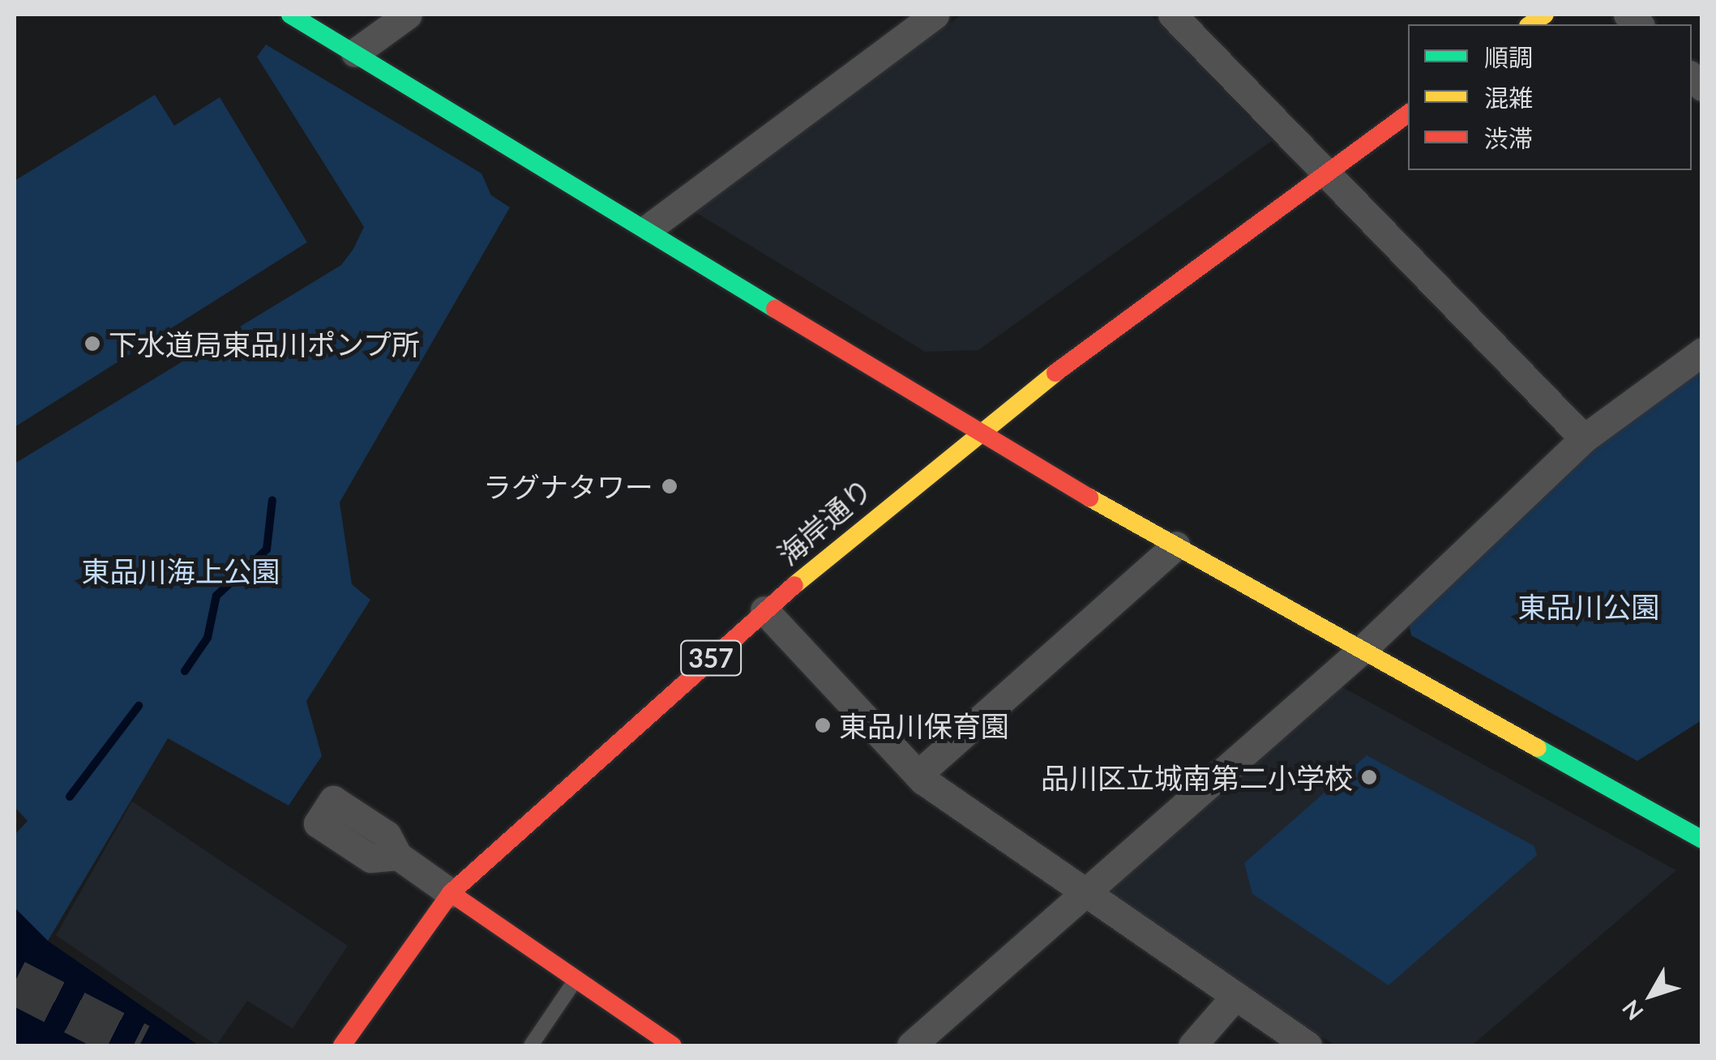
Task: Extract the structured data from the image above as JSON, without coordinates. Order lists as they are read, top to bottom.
{
  "streets": {
    "main road": ["海岸通り", "357"]
  },
  "parks": ["東品川海上公園", "東品川公園"],
  "places": [
    "下水道局東品川ポンプ所",
    "ラグナタワー",
    "東品川保育園",
    "品川区立城南第二小学校"
  ],
  "legend": ["順調", "混雑", "渋滞"],
  "north": "bottom left"
}
